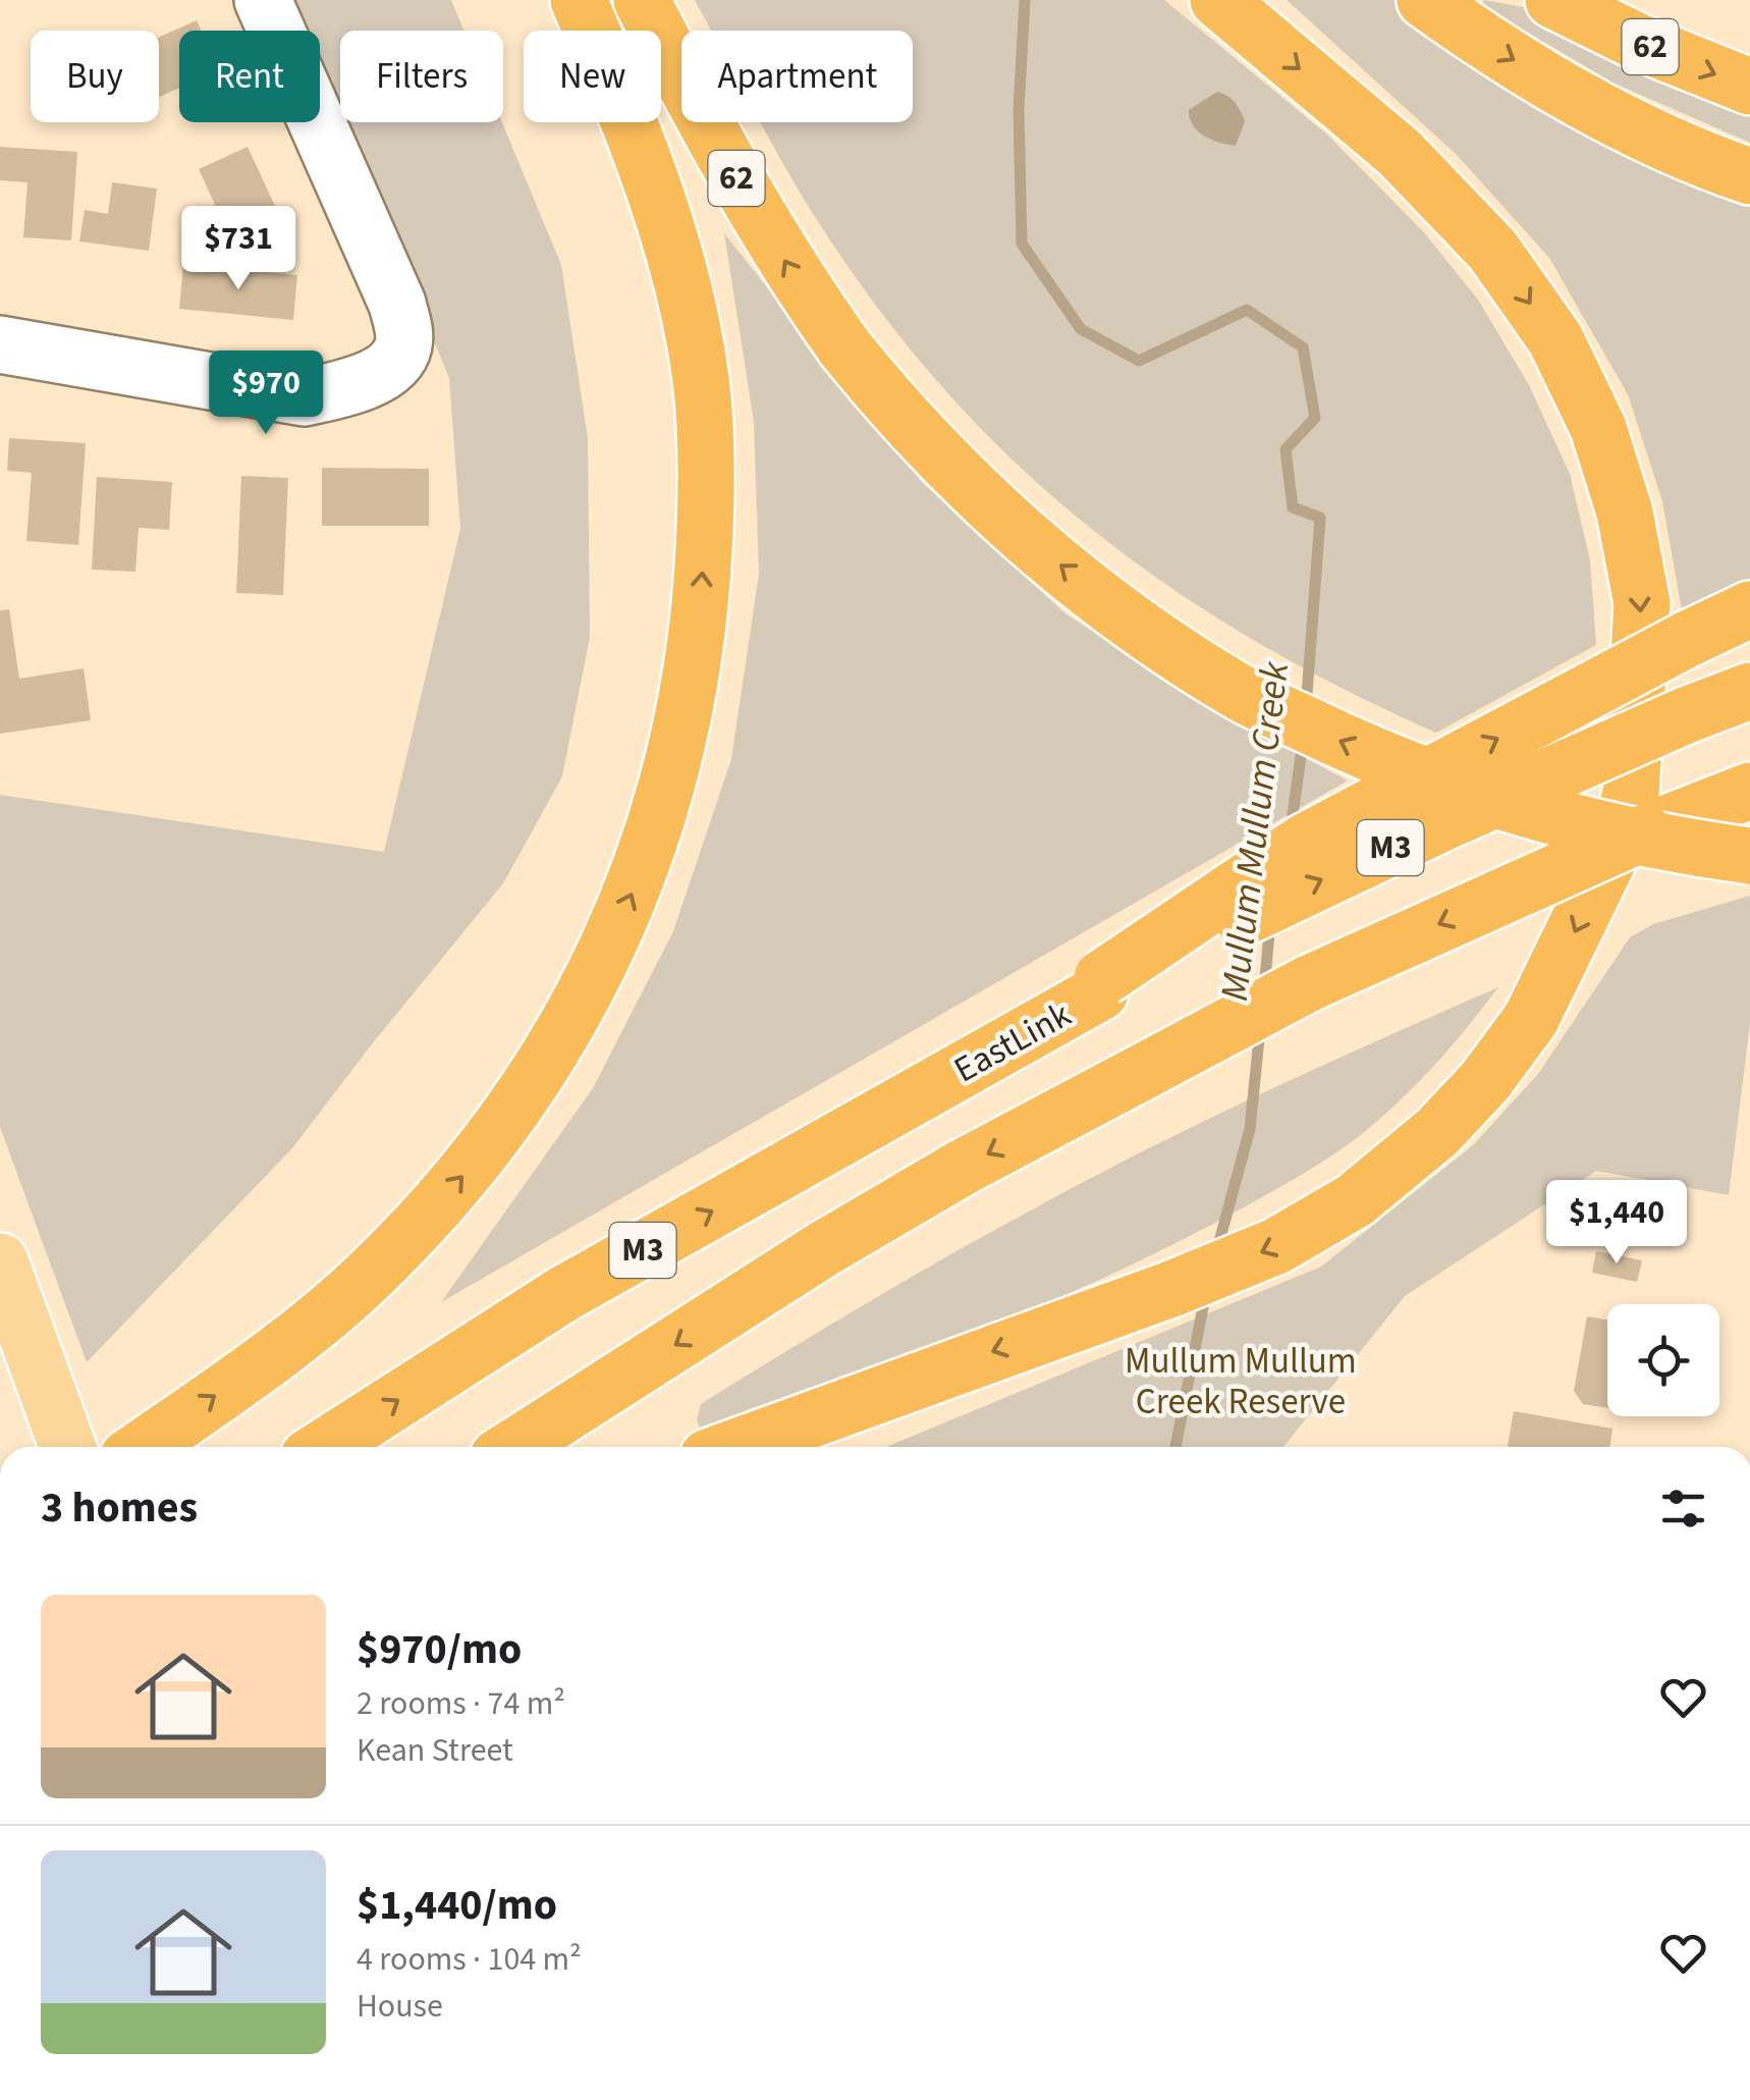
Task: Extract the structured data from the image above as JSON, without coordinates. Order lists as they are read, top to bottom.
{
  "streets": {
    "highway": ["62", "M3", "EastLink"]
  },
  "water": ["Mullum Mullum Creek"],
  "parks": ["Mullum Mullum Creek Reserve"],
  "page": {
    "chip": [
      "Buy",
      "Rent",
      "Filters",
      "New",
      "Apartment"
    ],
    "price": ["$731", "$970", "$1,440"],
    "heading": "3 homes",
    "list": [
      {
        "name": "$970/mo",
        "note": "2 rooms · 74 m² · Kean Street"
      },
      {
        "name": "$1,440/mo",
        "note": "4 rooms · 104 m² · House"
      }
    ]
  }
}
